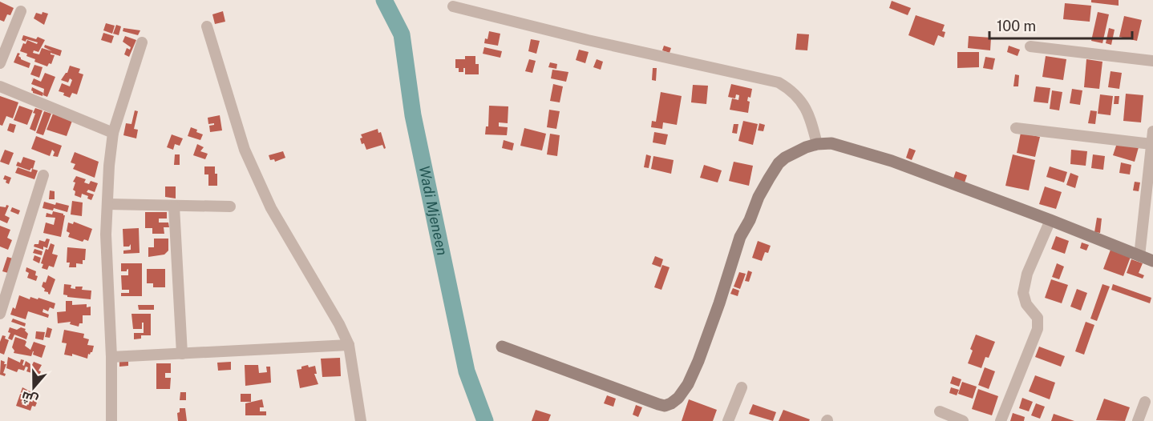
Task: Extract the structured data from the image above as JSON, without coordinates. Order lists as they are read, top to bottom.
{
  "water": ["Wadi Mjeneen"],
  "scale_bar": "100 m",
  "north": "bottom"
}
